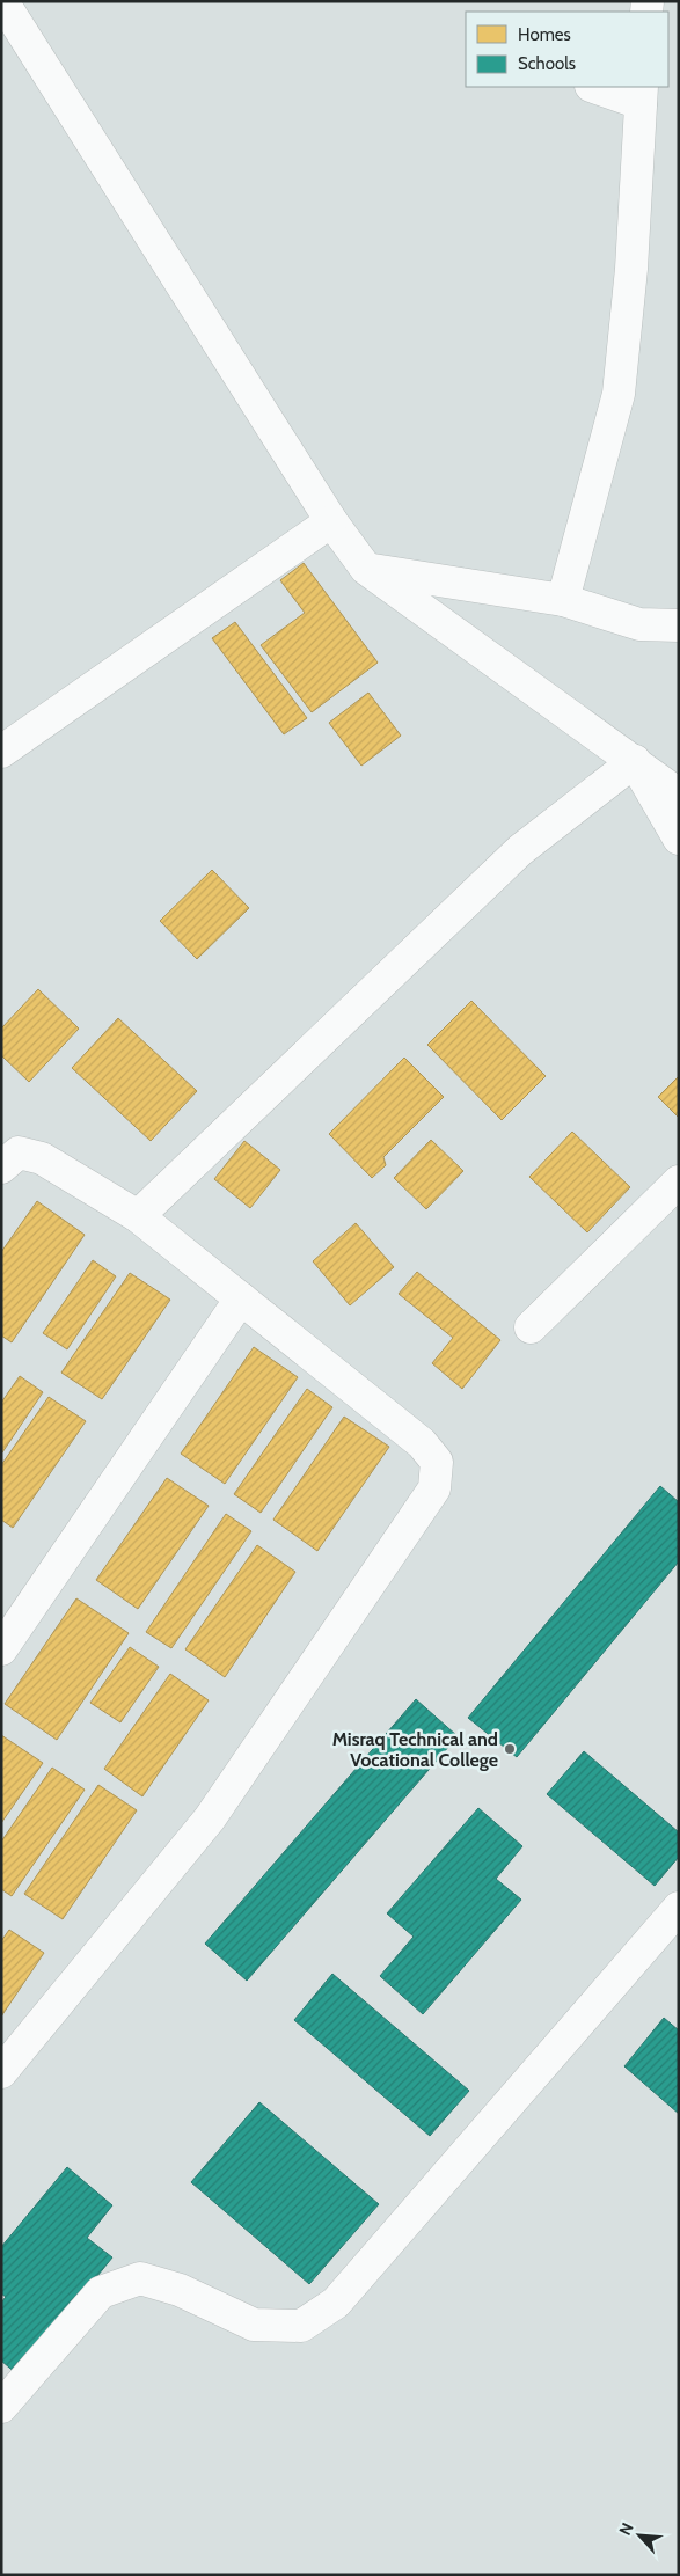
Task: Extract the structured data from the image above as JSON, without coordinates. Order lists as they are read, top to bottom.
{
  "places": ["Misraq Technical and Vocational College"],
  "legend": ["Homes", "Schools"],
  "north": "top left"
}
